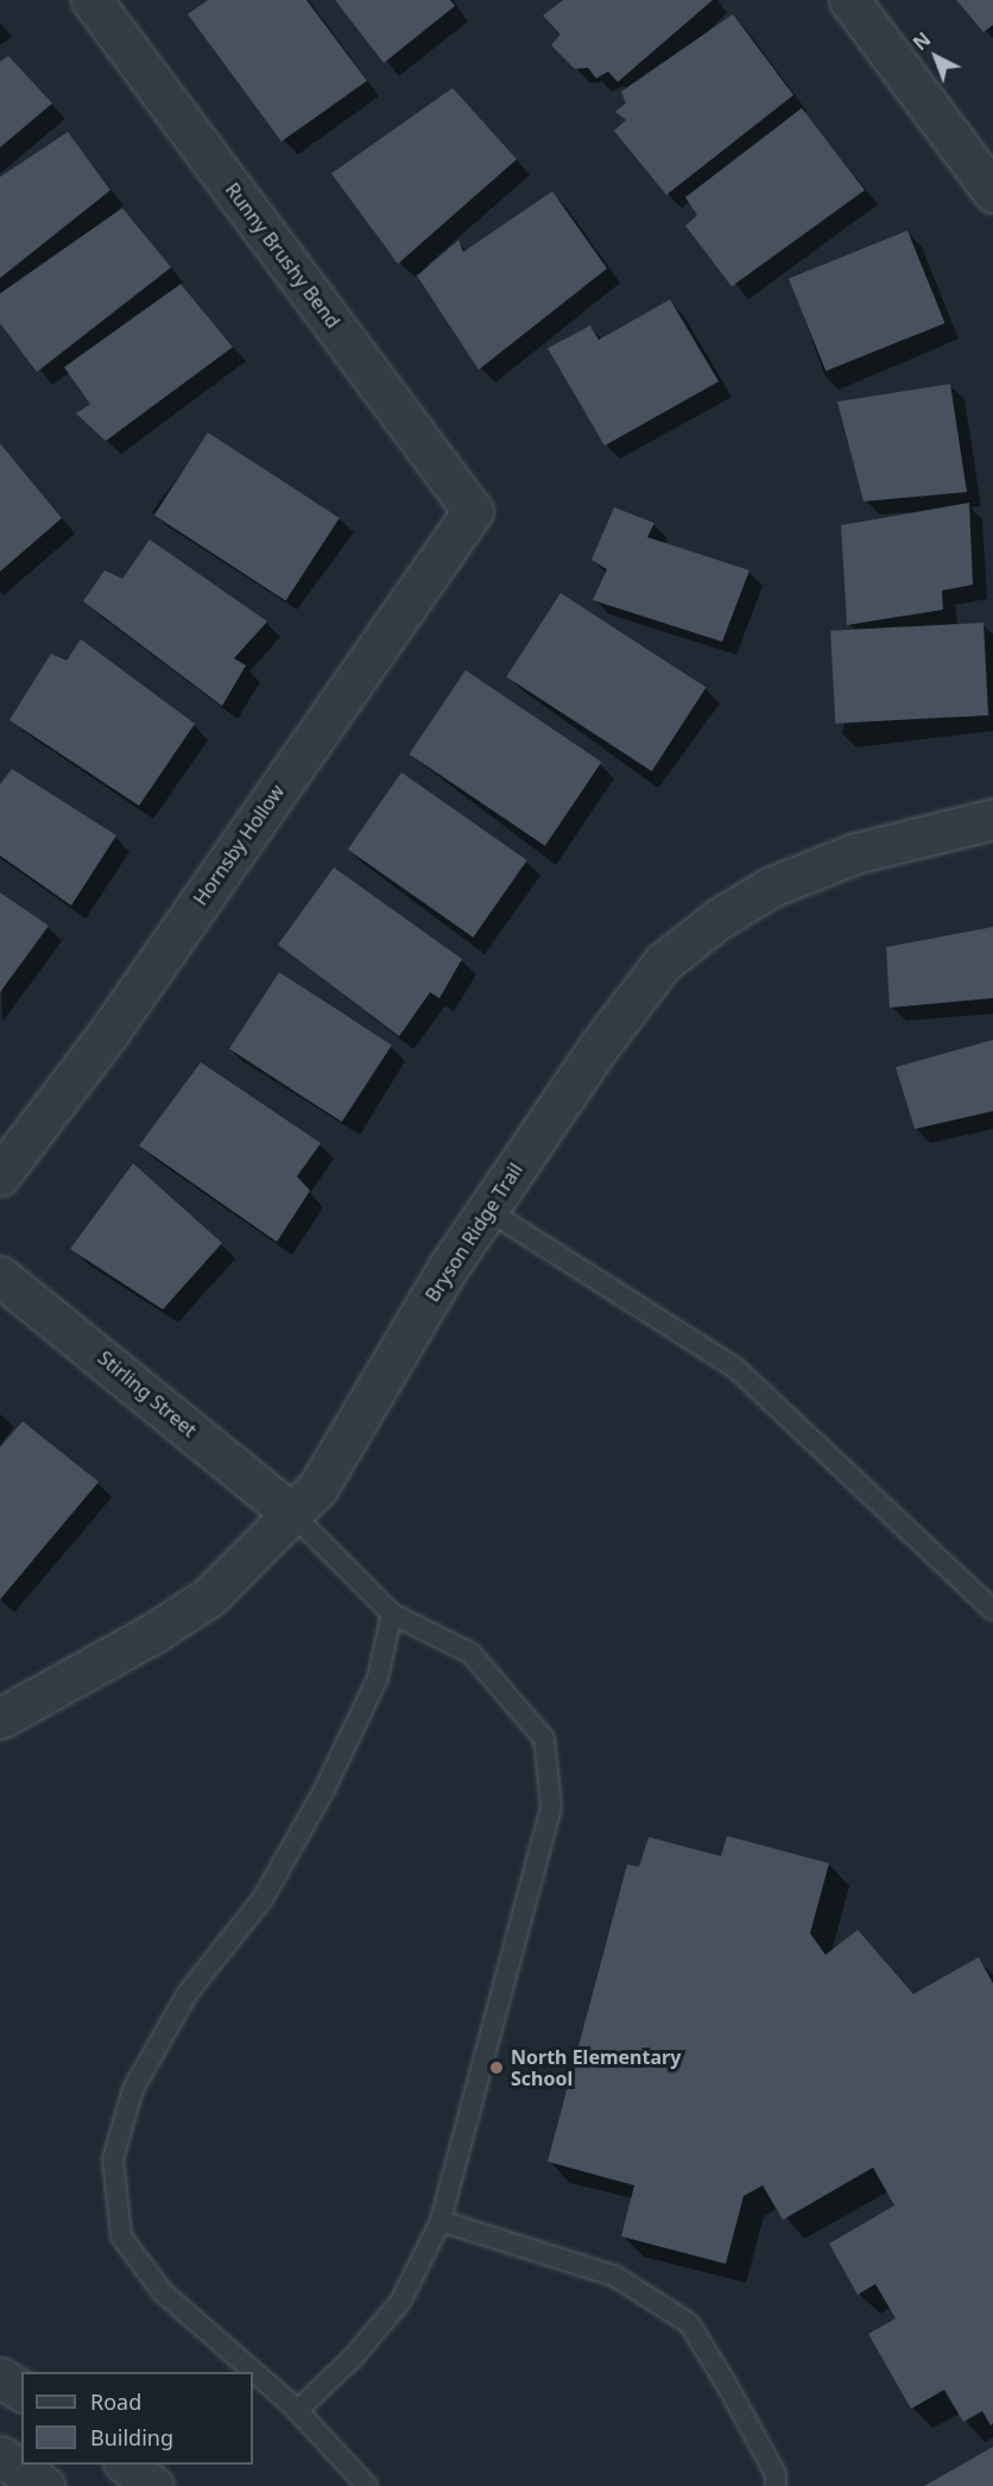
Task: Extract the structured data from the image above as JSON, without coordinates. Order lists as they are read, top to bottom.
{
  "streets": {
    "street": [
      "Runny Brushy Bend",
      "Hornsby Hollow",
      "Bryson Ridge Trail",
      "Stirling Street"
    ]
  },
  "crossings": [
    ["Runny Brushy Bend", "Hornsby Hollow"],
    ["Bryson Ridge Trail", "Stirling Street"]
  ],
  "places": ["North Elementary School"],
  "legend": ["Road", "Building"],
  "north": "top left"
}
